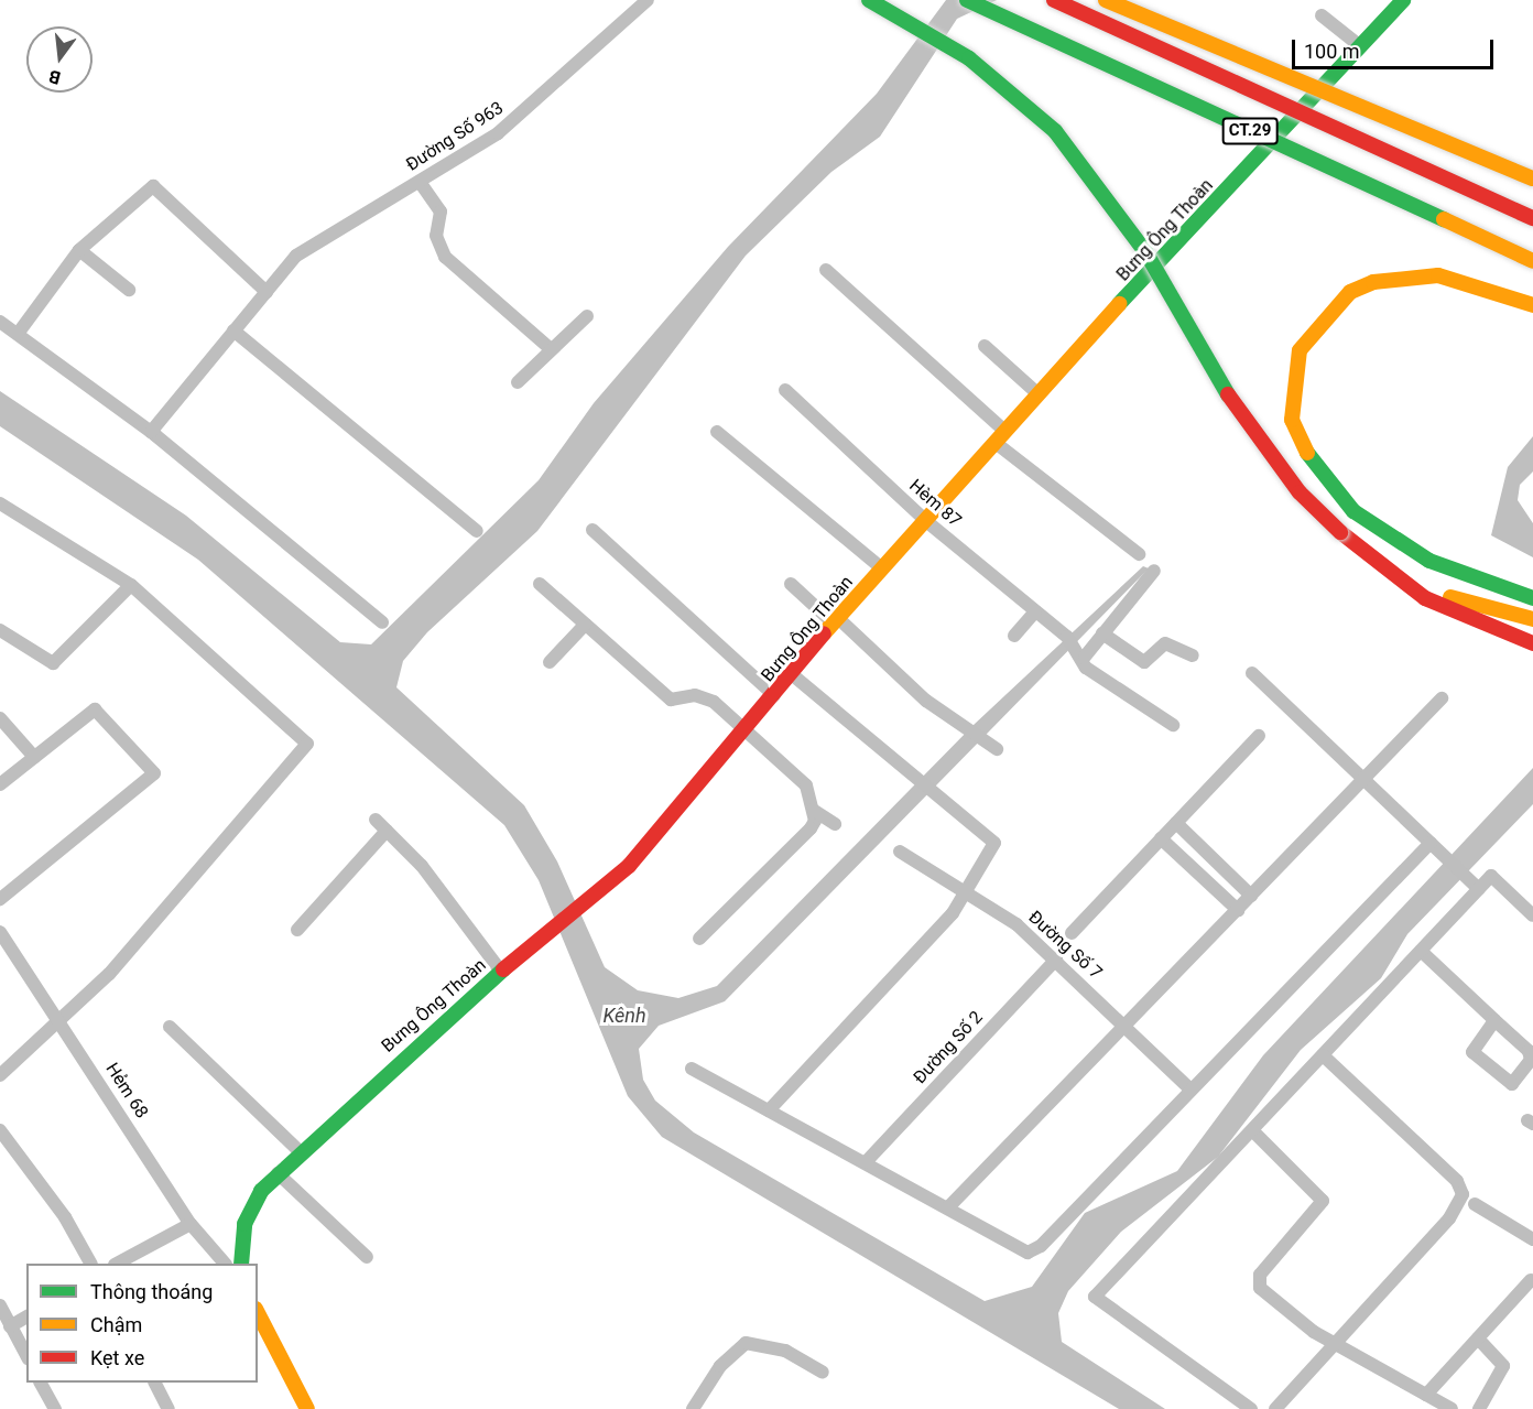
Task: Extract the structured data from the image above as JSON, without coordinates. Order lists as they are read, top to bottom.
{
  "streets": {
    "main road": ["CT.29", "Bưng Ông Thoàn"],
    "street": [
      "Đường Số 963",
      "Hèm 87",
      "Đường Số 7",
      "Đường Số 2",
      "Hẻm 68"
    ]
  },
  "crossings": [
    ["Bưng Ông Thoàn", "Hèm 87"],
    ["Đường Số 7", "Đường Số 2"]
  ],
  "water": ["Kênh"],
  "legend": ["Thông thoáng", "Chậm", "Kẹt xe"],
  "scale_bar": "100 m",
  "north": "bottom"
}
